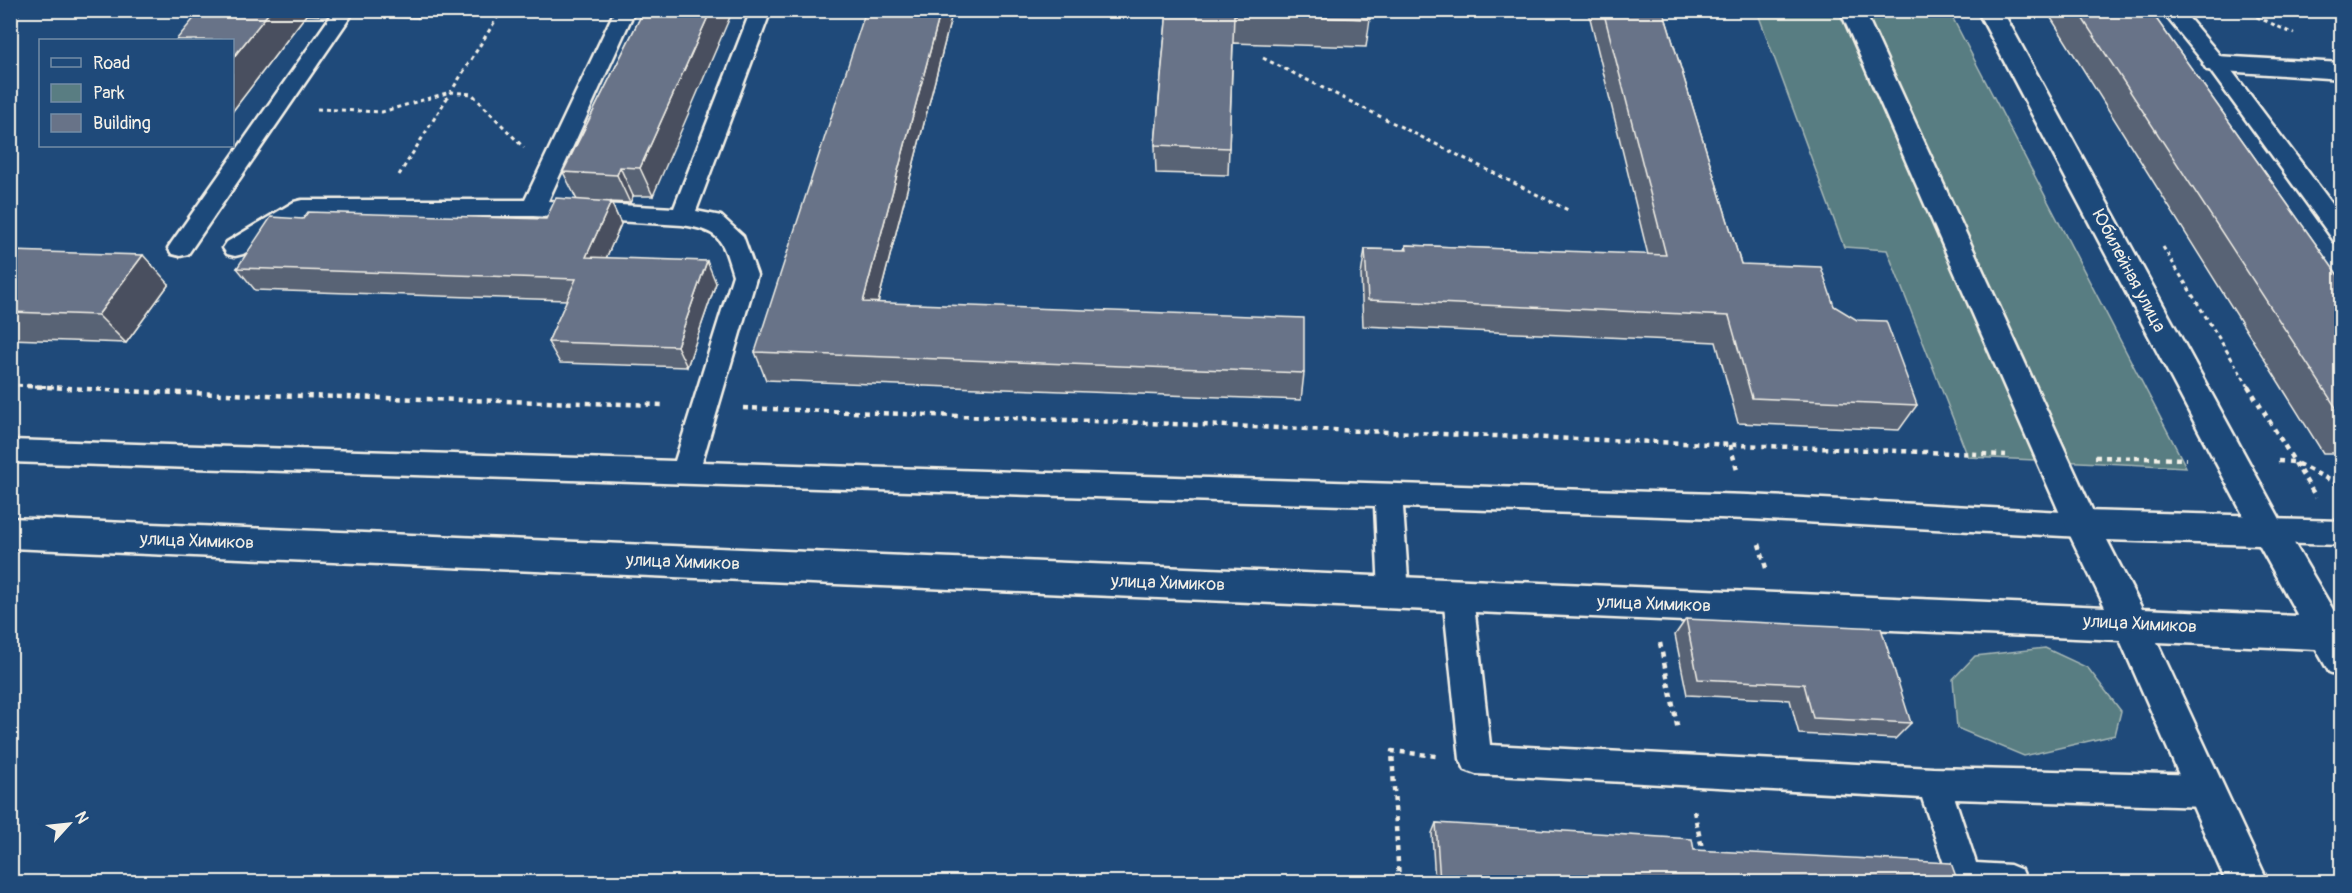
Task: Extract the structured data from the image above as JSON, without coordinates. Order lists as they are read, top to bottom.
{
  "streets": {
    "main road": ["Юбилейная улица", "улица Химиков"]
  },
  "crossings": [
    ["Юбилейная улица", "улица Химиков"]
  ],
  "legend": ["Road", "Park", "Building"],
  "north": "top right"
}
